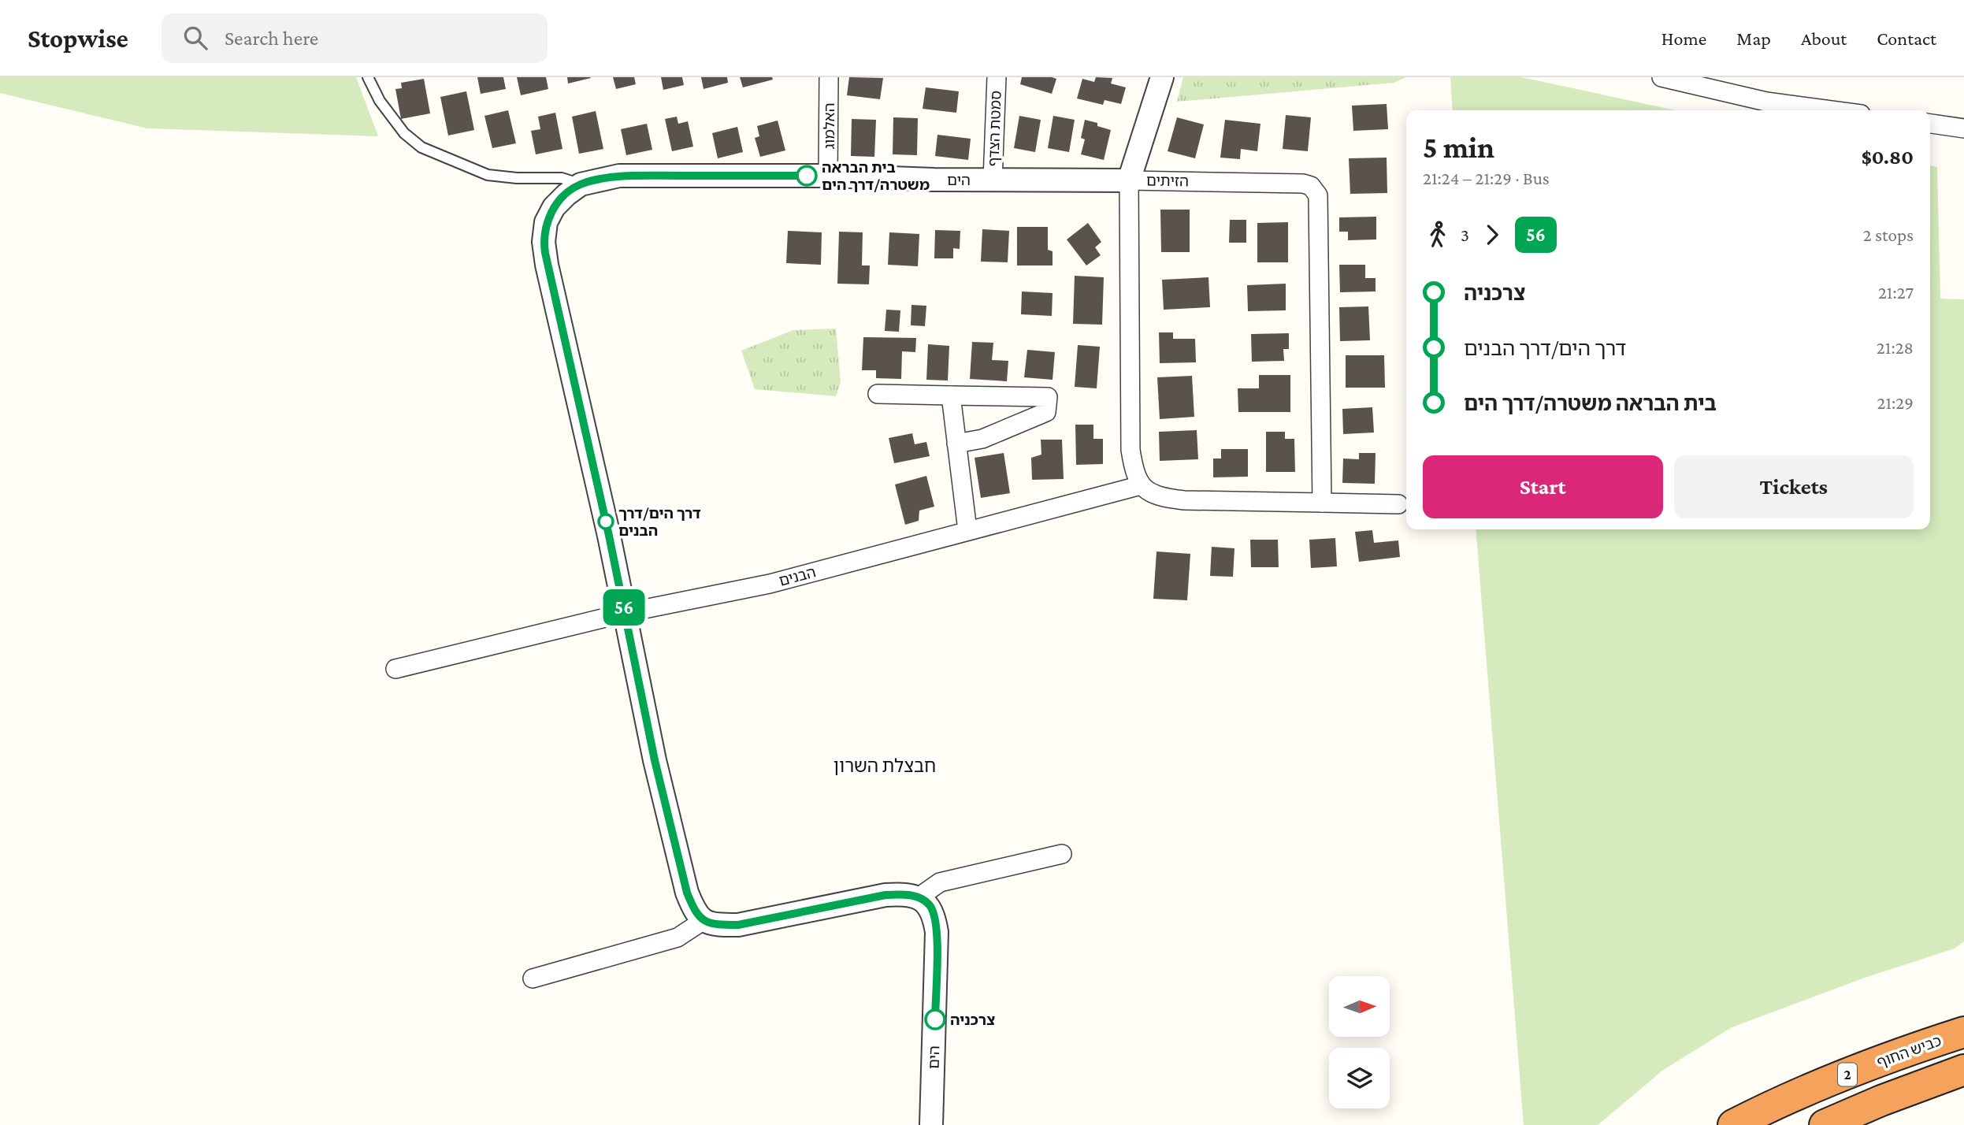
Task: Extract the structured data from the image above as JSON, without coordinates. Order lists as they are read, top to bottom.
{
  "streets": {
    "highway": ["כביש החוף", "2"],
    "street": [
      "האלמוג",
      "סמטת הצדף",
      "הים",
      "הזיתים",
      "הבנים"
    ]
  },
  "crossings": [
    ["האלמוג", "הים"],
    ["סמטת הצדף", "הים"],
    ["הים", "הזיתים"],
    ["הים", "הבנים"],
    ["הזיתים", "הבנים"]
  ],
  "districts": ["חבצלת השרון"],
  "places": ["בית הבראה משטרה/דרך הים", "דרך הים/דרך הבנים", "צרכניה"],
  "lines": ["bus line 56"],
  "north": "right",
  "page": {
    "header": "Stopwise",
    "search": "Search here",
    "nav": [
      "Home",
      "Map",
      "About",
      "Contact"
    ],
    "on_map": "56",
    "heading": ["5 min", "21:24 – 21:29 · Bus", "$0.80"],
    "legs": ["3", "56", "2 stops"],
    "list": [
      {
        "name": "צרכניה",
        "value": "21:27"
      },
      {
        "name": "דרך הים/דרך הבנים",
        "value": "21:28"
      },
      {
        "name": "בית הבראה משטרה/דרך הים",
        "value": "21:29"
      }
    ],
    "buttons": ["Start", "Tickets"]
  }
}
